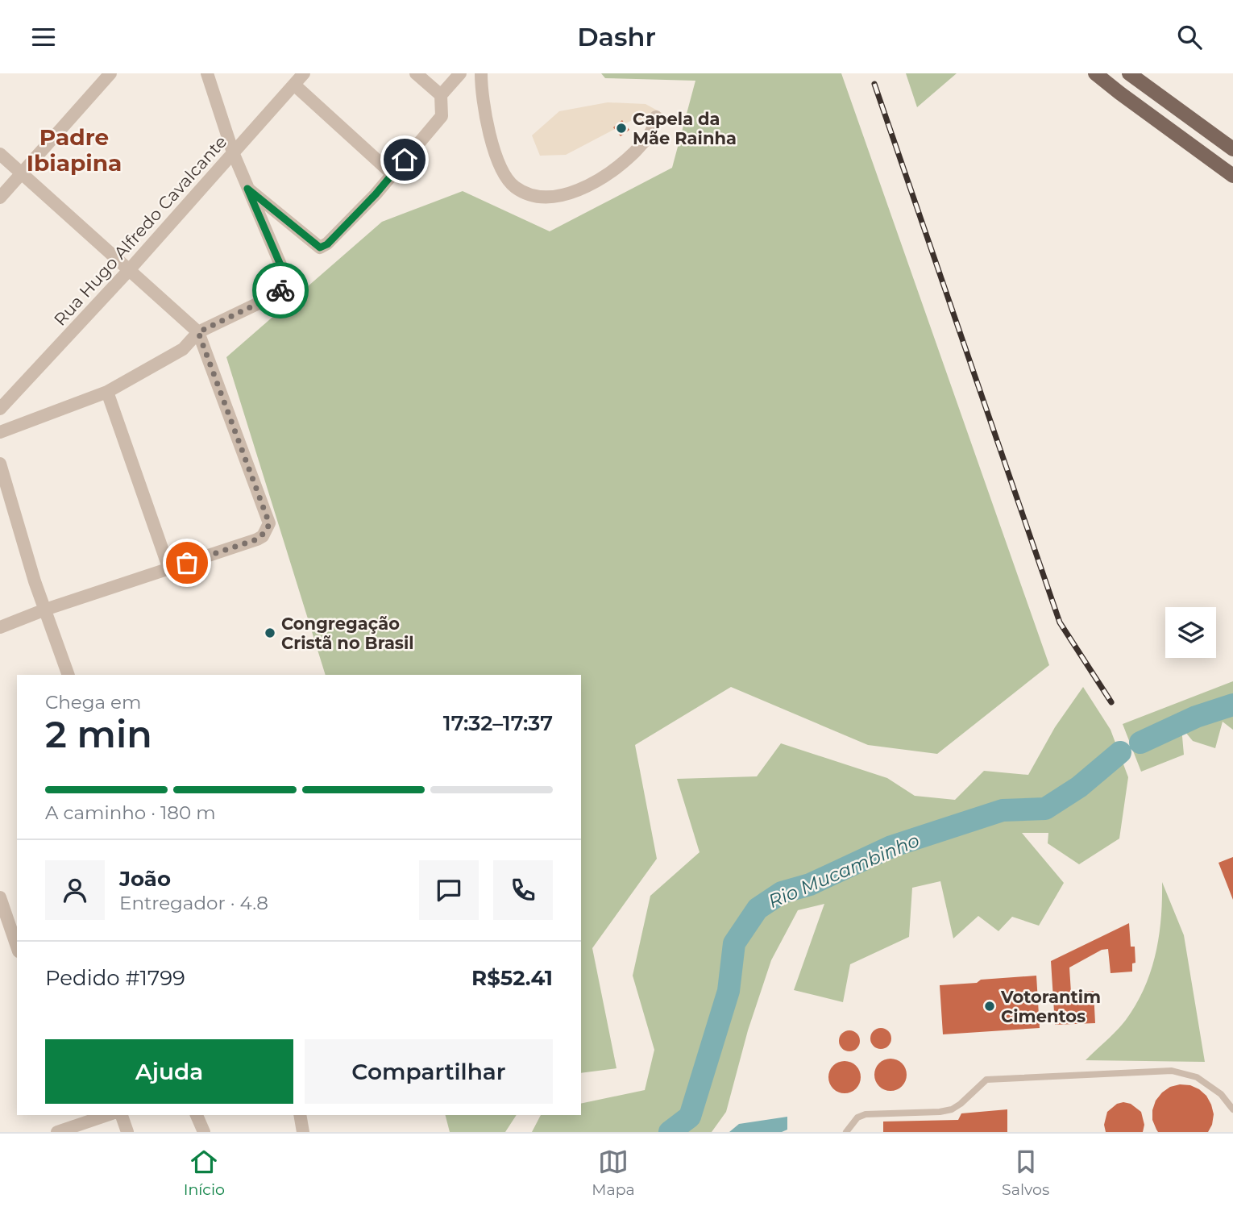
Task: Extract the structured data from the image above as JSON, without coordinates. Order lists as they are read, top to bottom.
{
  "streets": {
    "street": ["Rua Hugo Alfredo Cavalcante"]
  },
  "districts": ["Padre Ibiapina"],
  "water": ["Rio Mucambinho"],
  "places": ["Capela da Mãe Rainha", "Congregação Cristã no Brasil", "Votorantim Cimentos"],
  "page": {
    "header": "Dashr",
    "heading": ["2 min", "Chega em", "17:32–17:37"],
    "panel": [
      "João",
      "Entregador · 4.8",
      "Pedido #1799",
      "R$52.41"
    ],
    "bar": "A caminho · 180 m",
    "buttons": ["Ajuda", "Compartilhar"],
    "tabs": ["Início", "Mapa", "Salvos"]
  }
}
